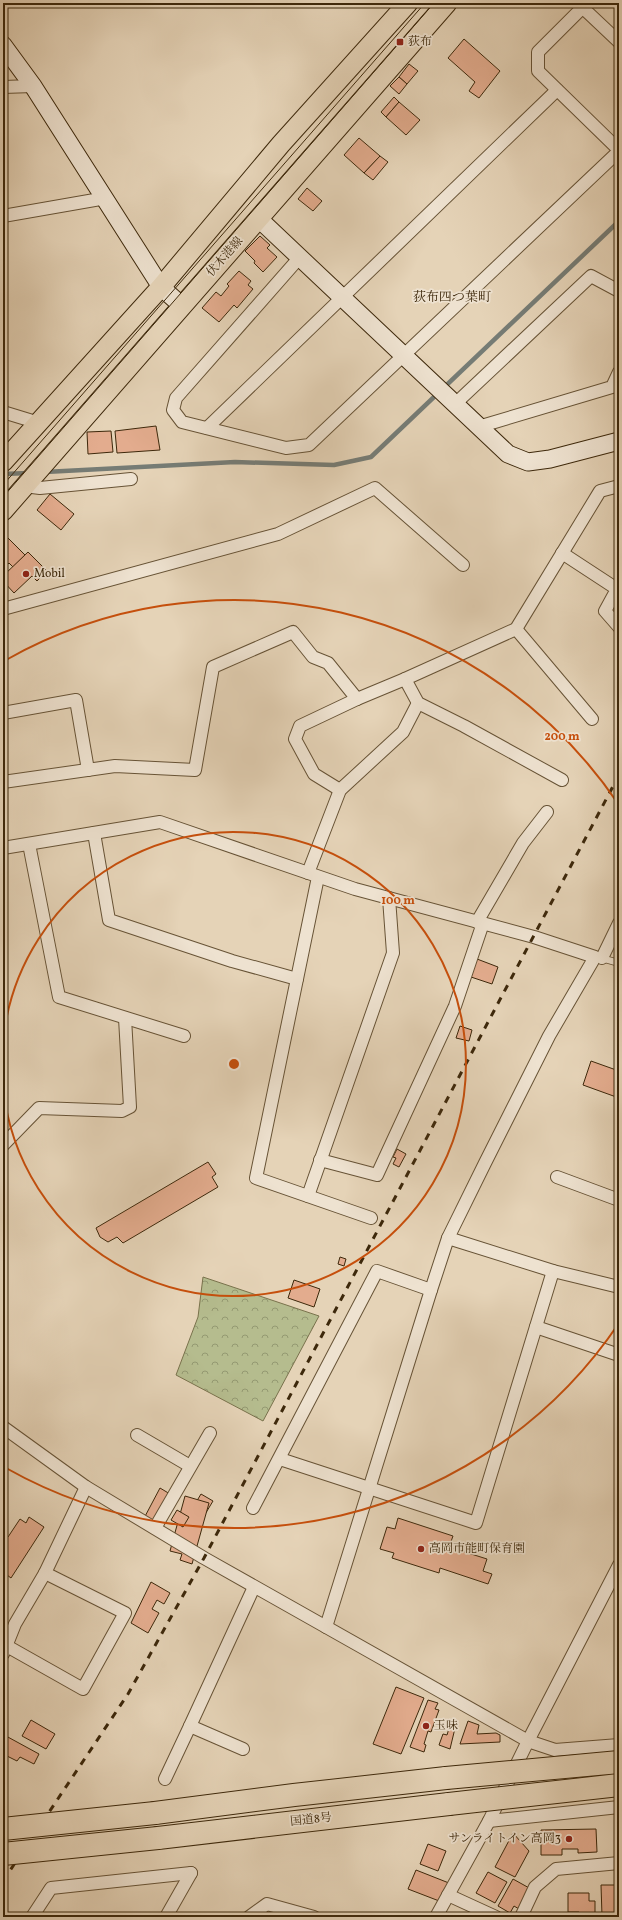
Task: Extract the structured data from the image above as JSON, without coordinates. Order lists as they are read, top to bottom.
{
  "streets": {
    "highway": ["国道8号"],
    "main road": ["伏木港線"]
  },
  "districts": ["荻布四つ葉町"],
  "places": {
    "transit": ["荻布"],
    "other": [
      "Mobil",
      "高岡市能町保育園",
      "玉味",
      "サンライトイン高岡3"
    ]
  },
  "rings": ["200 m", "100 m"]
}
